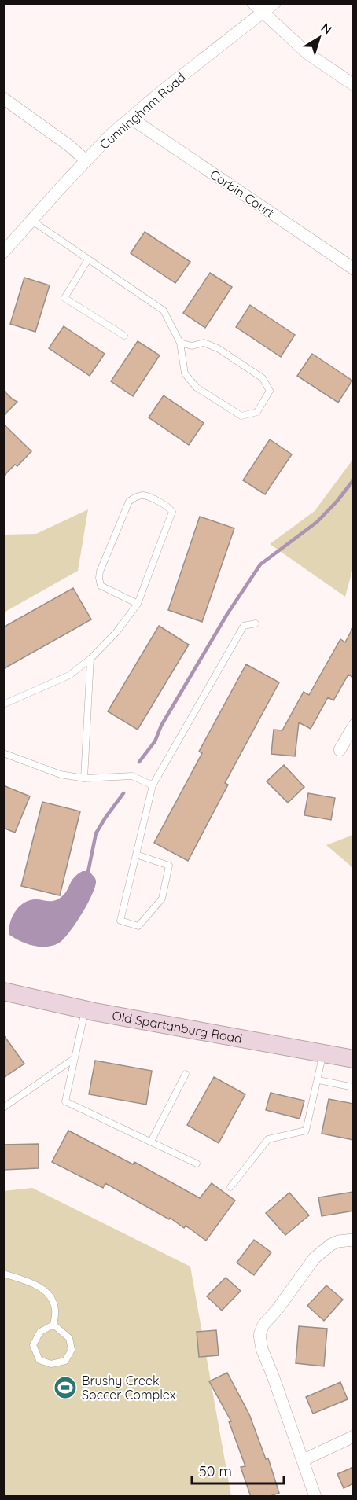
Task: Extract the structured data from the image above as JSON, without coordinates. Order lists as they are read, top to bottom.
{
  "streets": {
    "main road": ["Old Spartanburg Road"],
    "street": ["Cunningham Road", "Corbin Court"]
  },
  "crossings": [
    ["Cunningham Road", "Corbin Court"]
  ],
  "places": {
    "sports": ["Brushy Creek Soccer Complex"]
  },
  "scale_bar": "50 m",
  "north": "top right"
}
